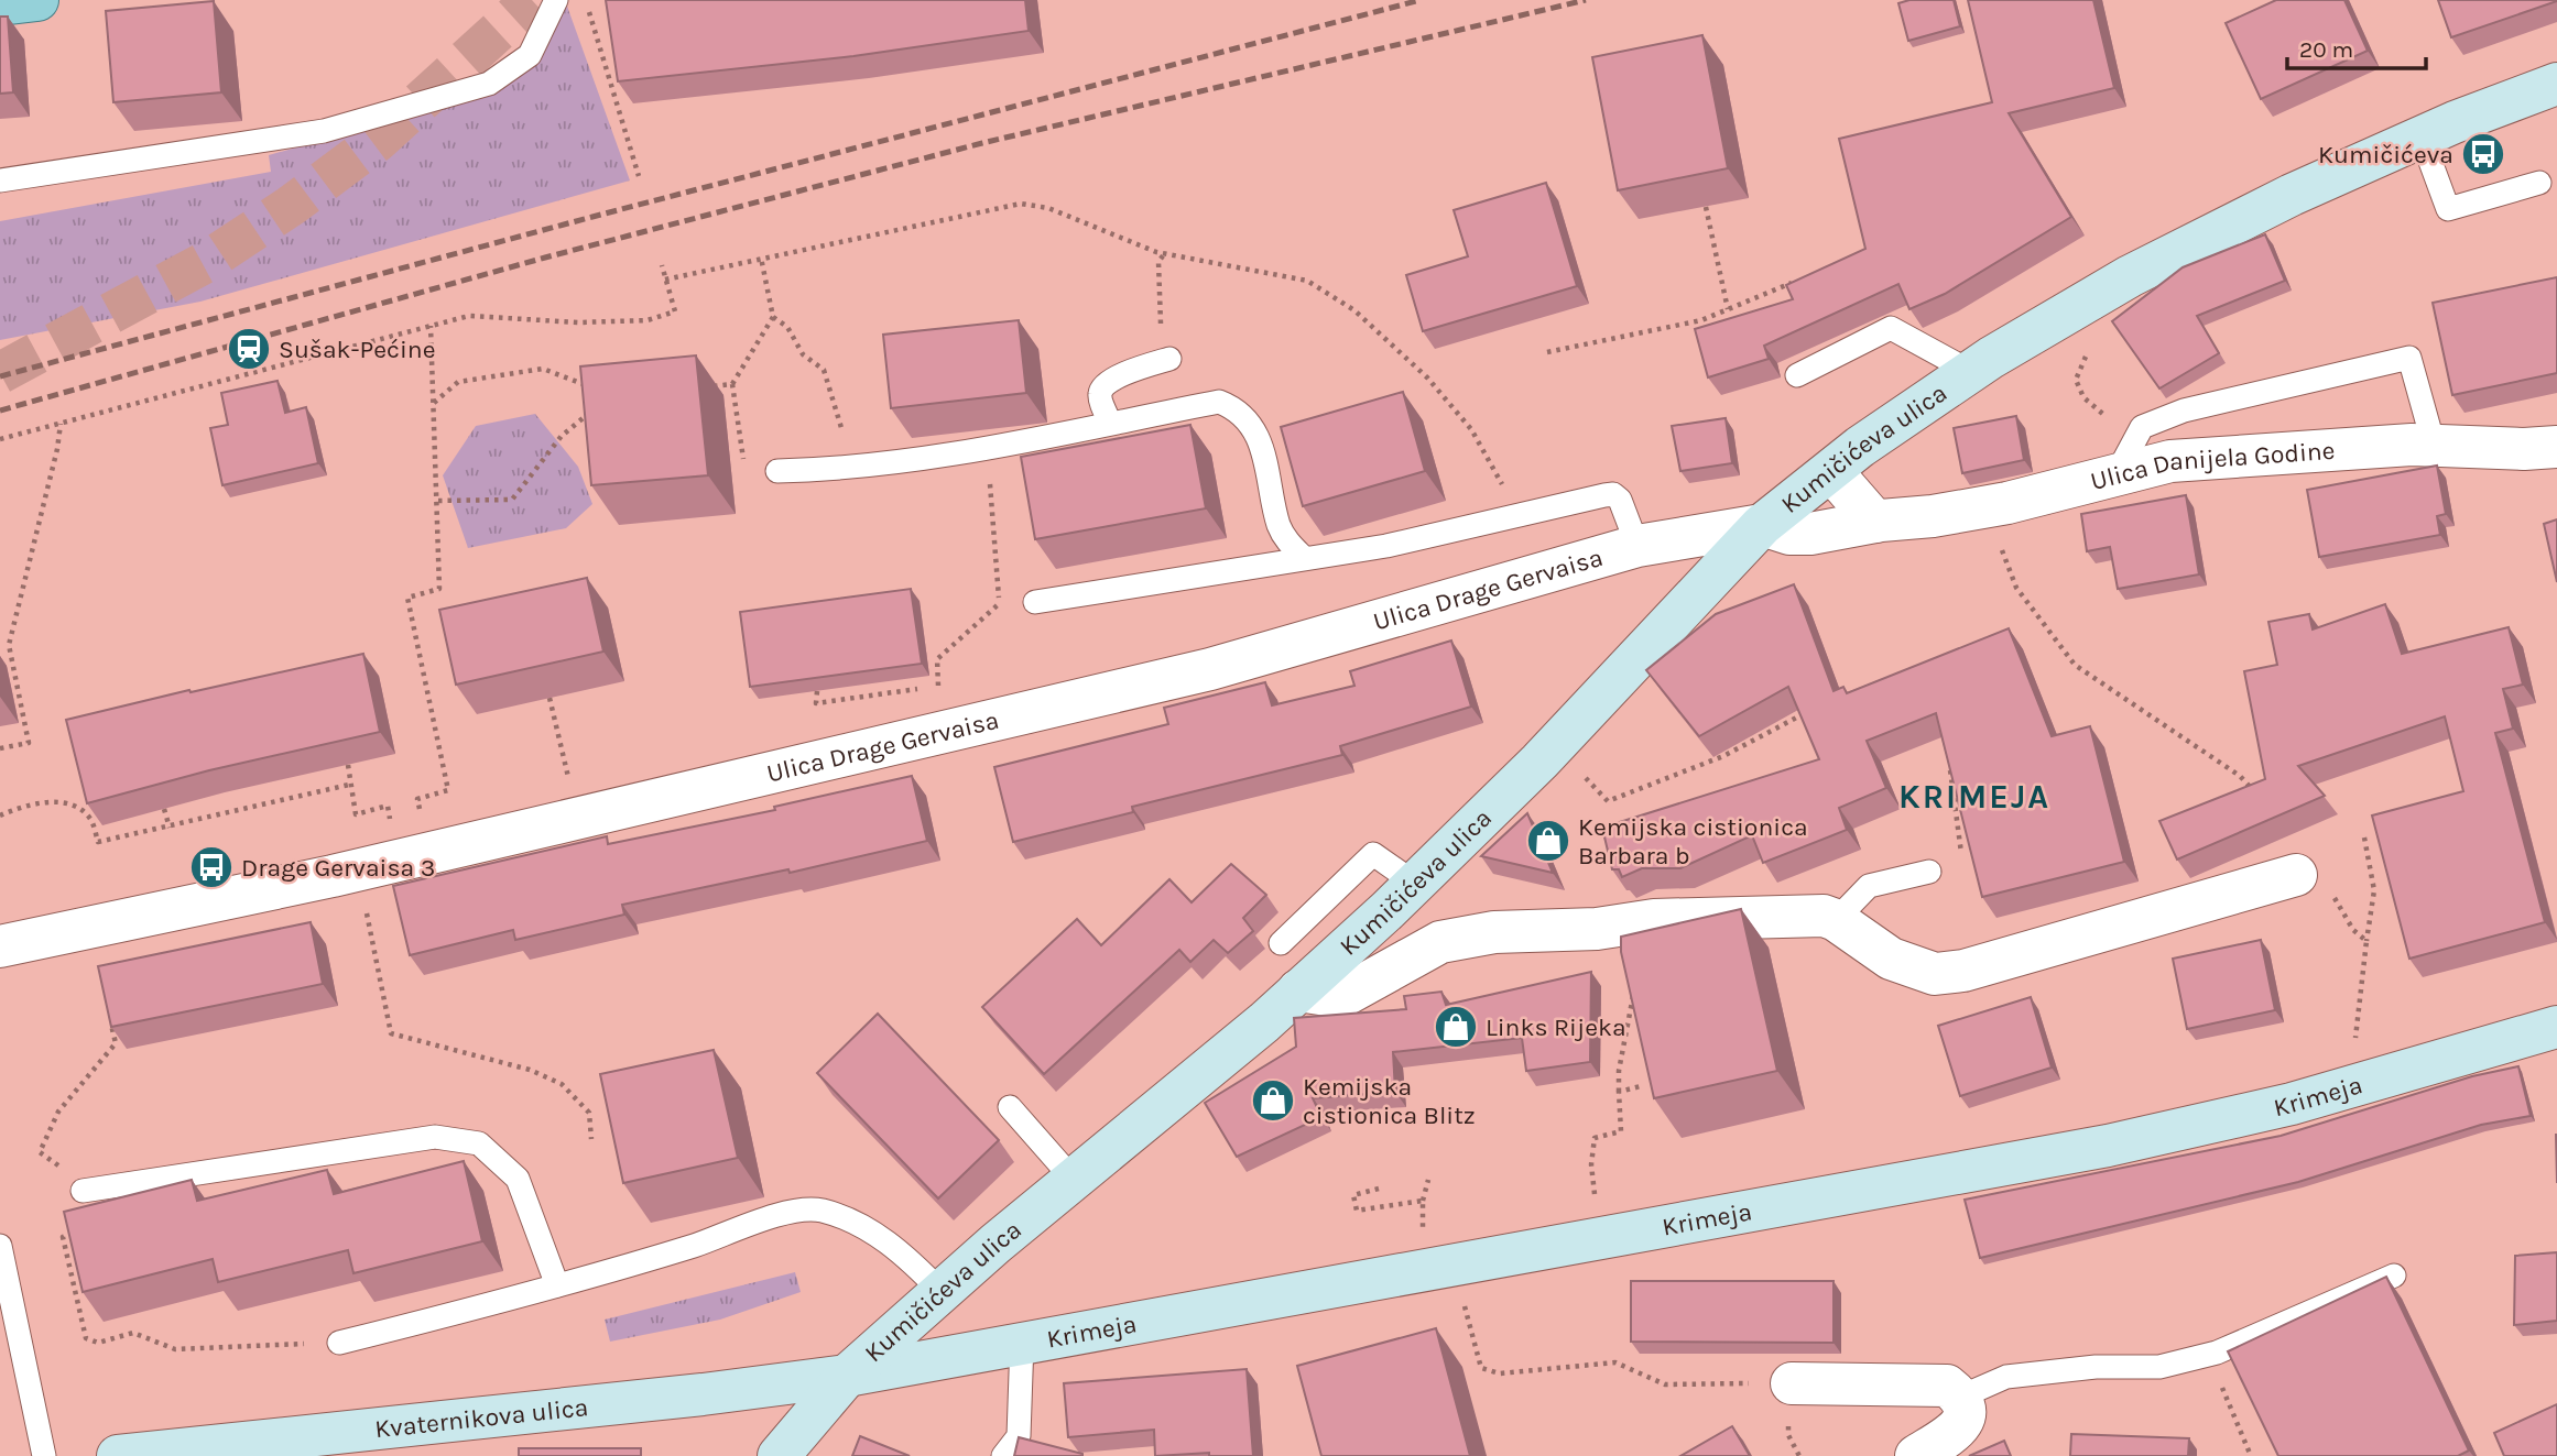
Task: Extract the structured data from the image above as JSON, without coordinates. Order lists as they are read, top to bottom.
{
  "streets": {
    "street": [
      "Kumičićeva ulica",
      "Ulica Danijela Godine",
      "Ulica Drage Gervaisa",
      "Krimeja",
      "Kvaternikova ulica"
    ]
  },
  "crossings": [
    ["Kumičićeva ulica", "Ulica Danijela Godine"],
    ["Kumičićeva ulica", "Ulica Drage Gervaisa"],
    ["Kumičićeva ulica", "Krimeja"],
    ["Kumičićeva ulica", "Kvaternikova ulica"],
    ["Ulica Danijela Godine", "Ulica Drage Gervaisa"],
    ["Krimeja", "Kvaternikova ulica"]
  ],
  "districts": ["KRIMEJA"],
  "places": {
    "bus stop": ["Kumičićeva", "Drage Gervaisa 3"],
    "station": ["Sušak-Pećine"],
    "shop": ["Kemijska cistionica Barbara b", "Links Rijeka", "Kemijska cistionica Blitz"]
  },
  "scale_bar": "20 m"
}
